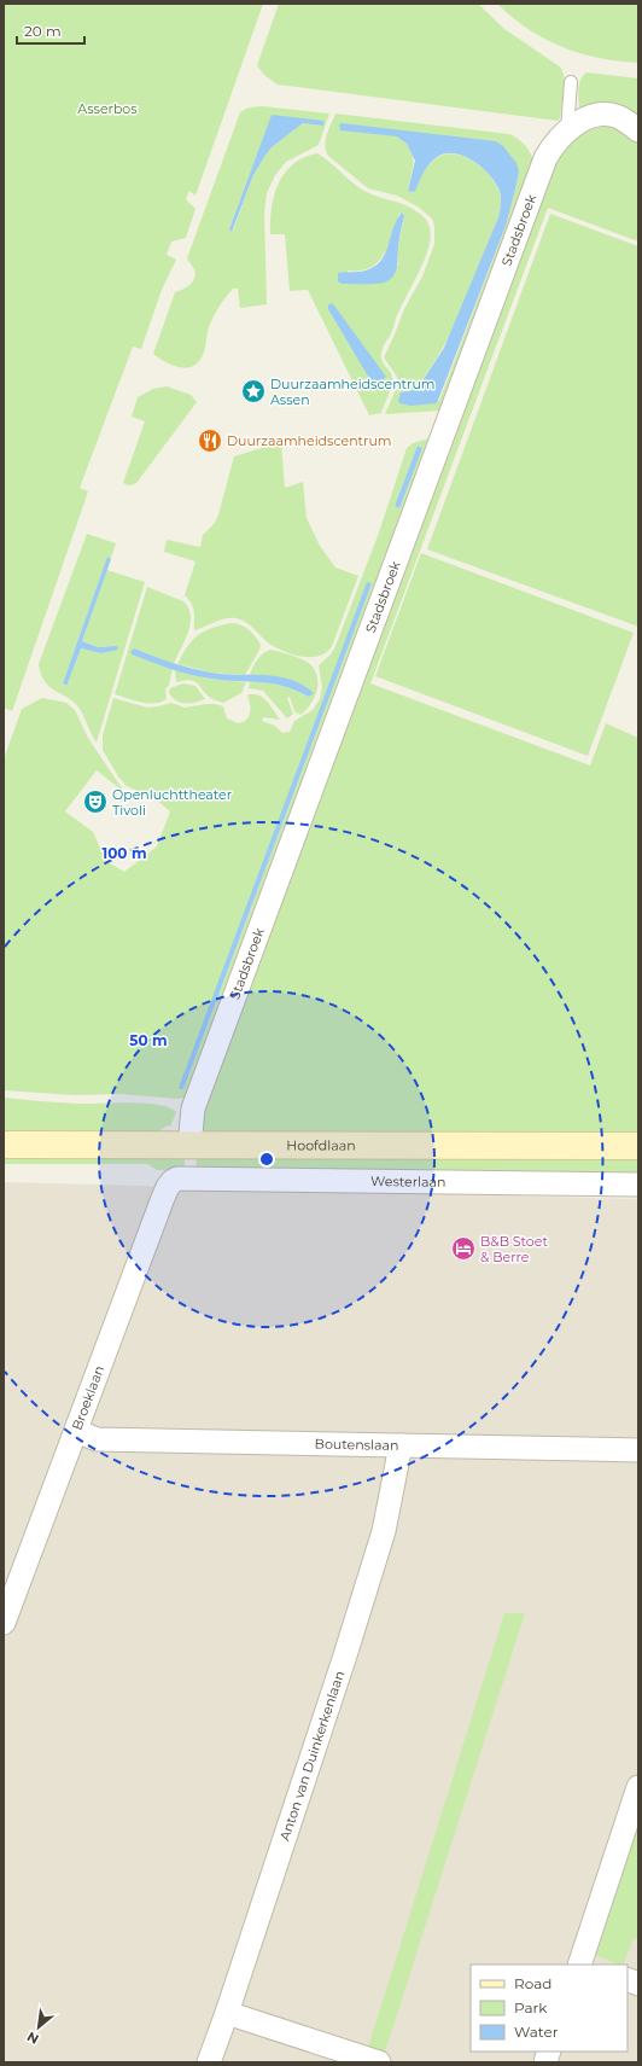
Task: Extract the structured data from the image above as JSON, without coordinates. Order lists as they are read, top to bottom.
{
  "streets": {
    "street": [
      "Stadsbroek",
      "Hoofdlaan",
      "Westerlaan",
      "Broeklaan",
      "Boutenslaan",
      "Anton van Duinkerkenlaan"
    ]
  },
  "crossings": [
    ["Stadsbroek", "Hoofdlaan"],
    ["Westerlaan", "Broeklaan"],
    ["Broeklaan", "Boutenslaan"],
    ["Boutenslaan", "Anton van Duinkerkenlaan"]
  ],
  "parks": ["Asserbos"],
  "places": {
    "place": ["Duurzaamheidscentrum Assen"],
    "restaurant": ["Duurzaamheidscentrum"],
    "theatre": ["Openluchttheater Tivoli"],
    "hotel": ["B&B Stoet & Berre"]
  },
  "legend": ["Road", "Park", "Water"],
  "scale_bar": "20 m",
  "north": "bottom left",
  "rings": ["100 m", "50 m"]
}
